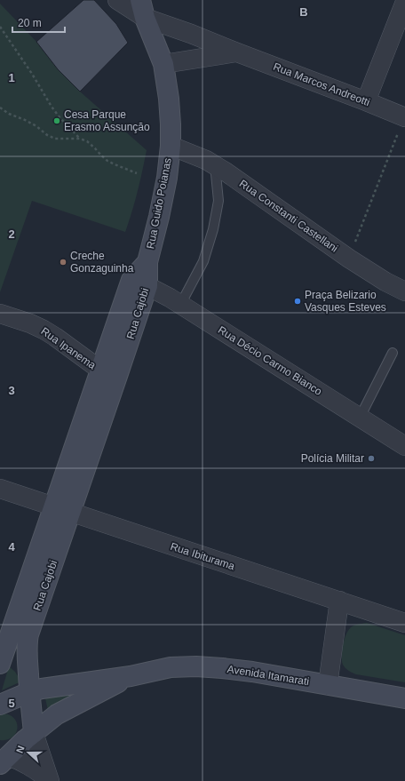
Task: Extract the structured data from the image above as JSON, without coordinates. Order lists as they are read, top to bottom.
{
  "streets": {
    "main road": ["Rua Guido Poianas", "Rua Cajobi", "Avenida Itamarati"],
    "street": [
      "Rua Marcos Andreotti",
      "Rua Constanti Castellani",
      "Rua Ipanema",
      "Rua Décio Carmo Bianco",
      "Rua Ibiturama"
    ]
  },
  "crossings": [
    ["Rua Marcos Andreotti", "Rua Guido Poianas"],
    ["Rua Guido Poianas", "Rua Constanti Castellani"],
    ["Rua Guido Poianas", "Rua Cajobi"],
    ["Rua Cajobi", "Rua Ipanema"],
    ["Rua Cajobi", "Rua Décio Carmo Bianco"],
    ["Rua Cajobi", "Rua Ibiturama"],
    ["Rua Cajobi", "Avenida Itamarati"]
  ],
  "places": [
    "Cesa Parque Erasmo Assunçăo",
    "Creche Gonzaguinha",
    "Praça Belizario Vasques Esteves",
    "Polícia Militar"
  ],
  "scale_bar": "20 m",
  "north": "left",
  "grid": {
    "columns": ["B"],
    "rows": [
      "1",
      "2",
      "3",
      "4",
      "5"
    ]
  }
}
